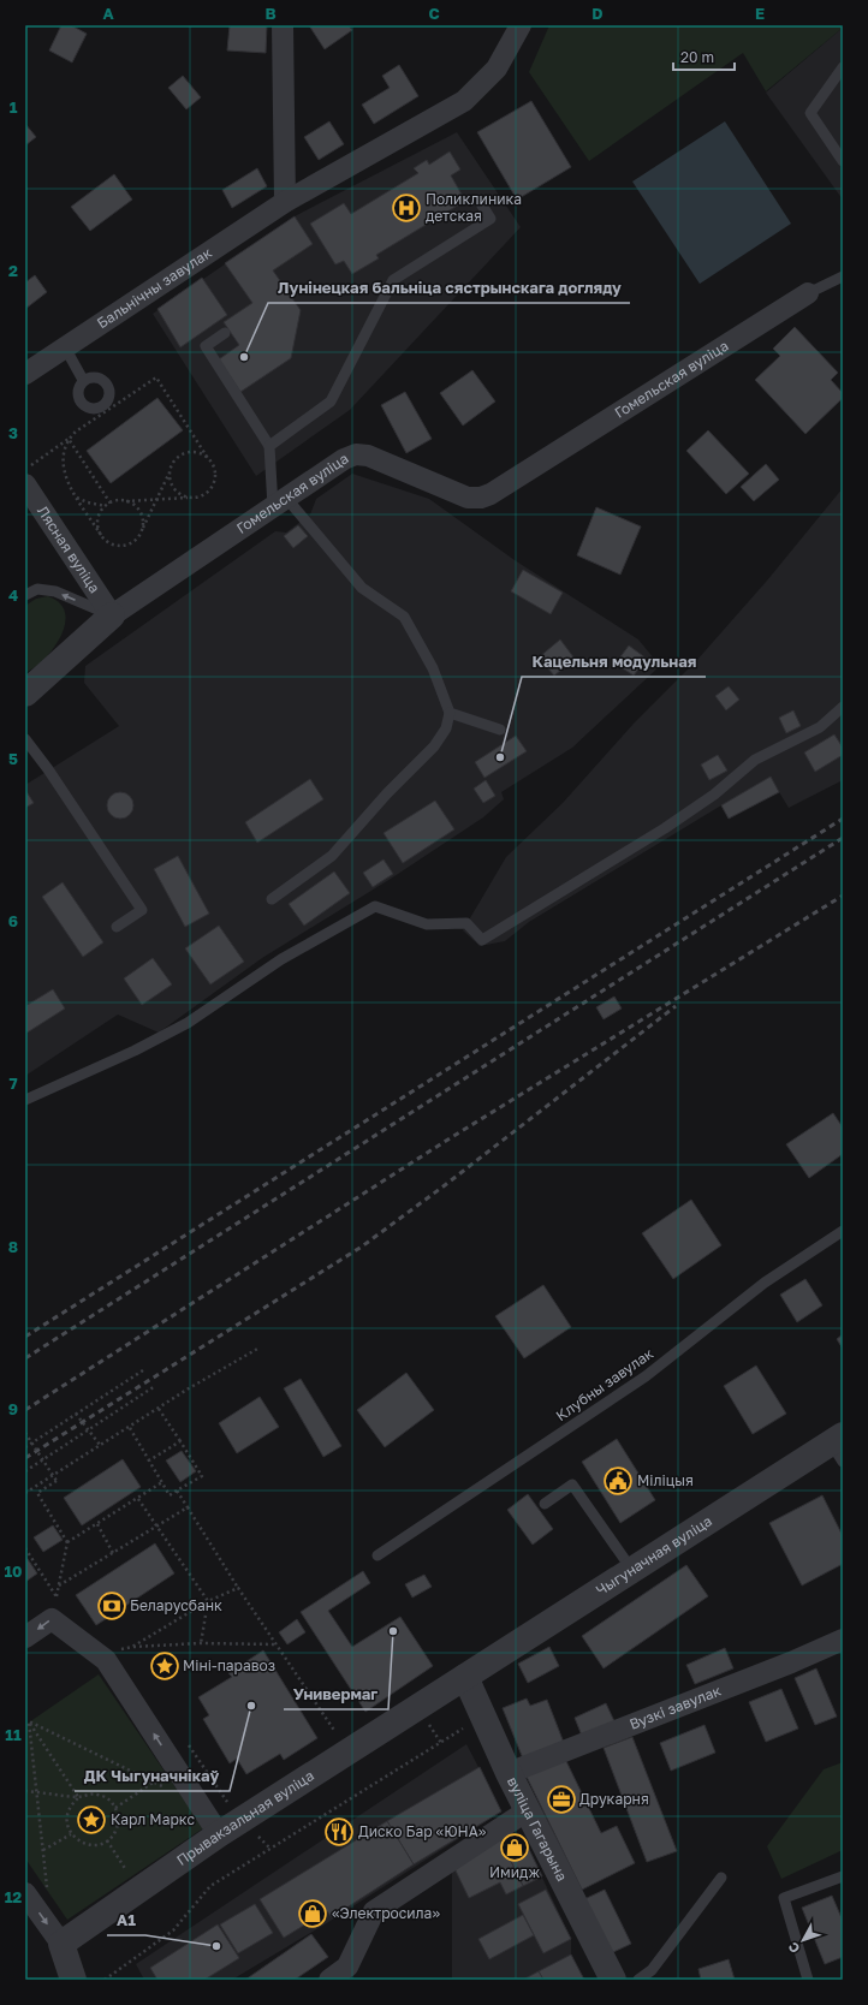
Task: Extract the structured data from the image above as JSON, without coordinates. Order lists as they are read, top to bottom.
{
  "streets": {
    "street": [
      "Бальнічны завулак",
      "Гомельская вуліца",
      "Лясная вуліца",
      "Чыгуначная вуліца",
      "Вузкі завулак",
      "Прывакзальная вуліца",
      "вуліца Гагарына"
    ],
    "lane": ["Клубны завулак"]
  },
  "crossings": [
    ["Гомельская вуліца", "Лясная вуліца"],
    ["Чыгуначная вуліца", "Прывакзальная вуліца"],
    ["Чыгуначная вуліца", "вуліца Гагарына"],
    ["Вузкі завулак", "вуліца Гагарына"],
    ["Прывакзальная вуліца", "вуліца Гагарына"]
  ],
  "places": {
    "hospital": ["Поликлиника детская"],
    "other": [
      "Лунінецкая бальніца сястрынскага догляду",
      "Кацельня модульная",
      "Универмаг",
      "ДК Чыгуначнікаў",
      "A1"
    ],
    "public building": ["Міліцыя"],
    "bank": ["Беларусбанк"],
    "place": ["Міні-паравоз", "Карл Маркс"],
    "office": ["Друкарня"],
    "restaurant": ["Диско Бар «ЮНА»"],
    "shop": ["Имидж", "«Электросила»"]
  },
  "scale_bar": "20 m",
  "north": "bottom left",
  "grid": {
    "columns": [
      "A",
      "B",
      "C",
      "D",
      "E"
    ],
    "rows": [
      "1",
      "2",
      "3",
      "4",
      "5",
      "6",
      "7",
      "8",
      "9",
      "10",
      "11",
      "12"
    ]
  }
}
